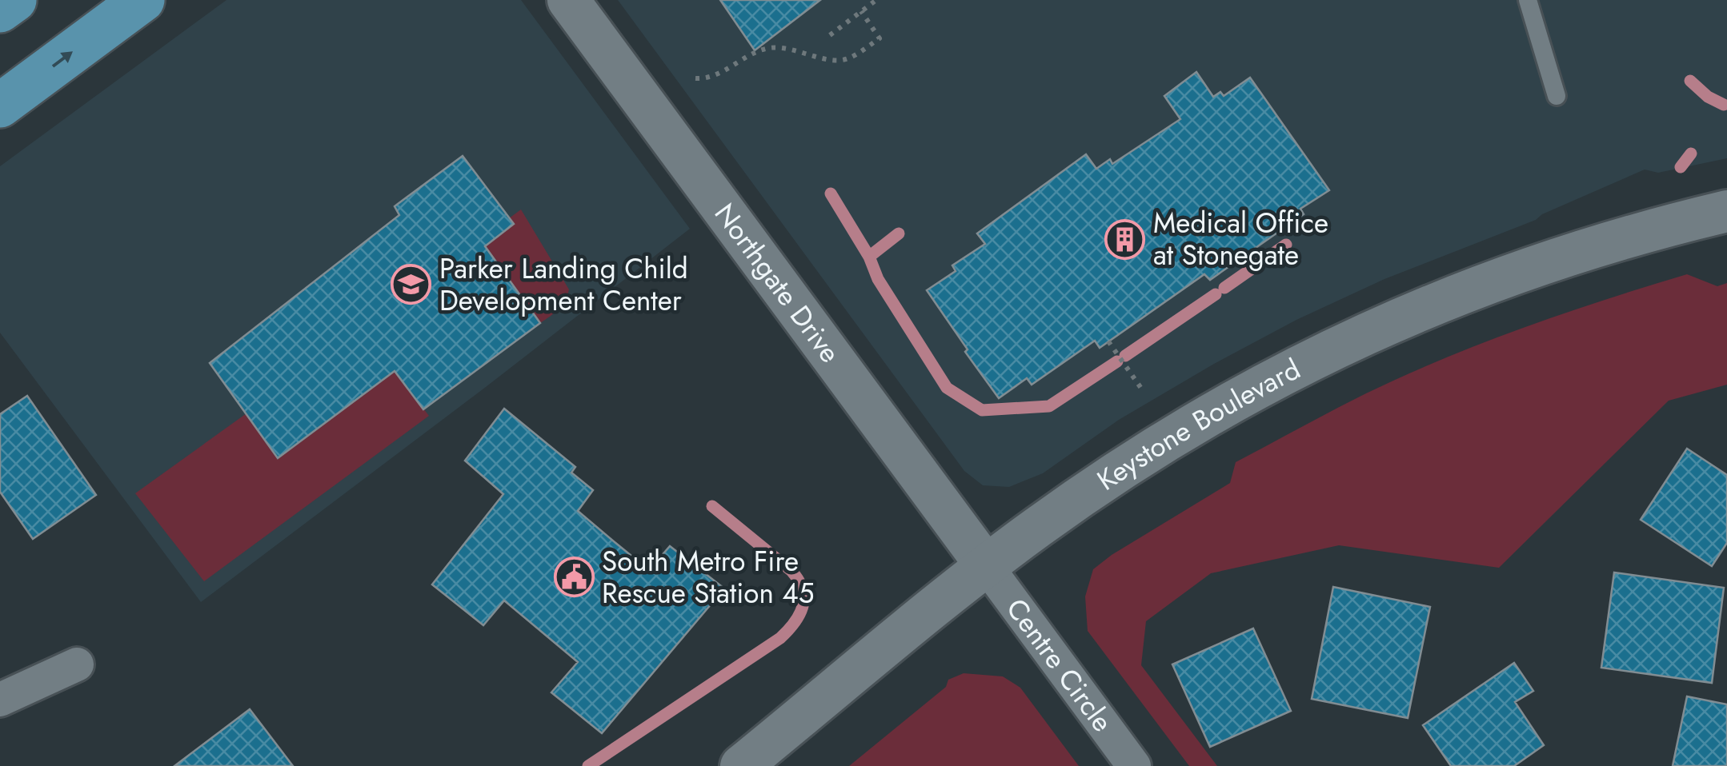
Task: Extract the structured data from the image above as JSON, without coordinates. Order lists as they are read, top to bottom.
{
  "streets": {
    "street": ["Northgate Drive", "Keystone Boulevard", "Centre Circle"]
  },
  "crossings": [
    ["Northgate Drive", "Keystone Boulevard"],
    ["Northgate Drive", "Centre Circle"],
    ["Keystone Boulevard", "Centre Circle"]
  ],
  "places": {
    "building": ["Medical Office at Stonegate"],
    "school or university": ["Parker Landing Child Development Center"],
    "public building": ["South Metro Fire Rescue Station 45"]
  }
}
